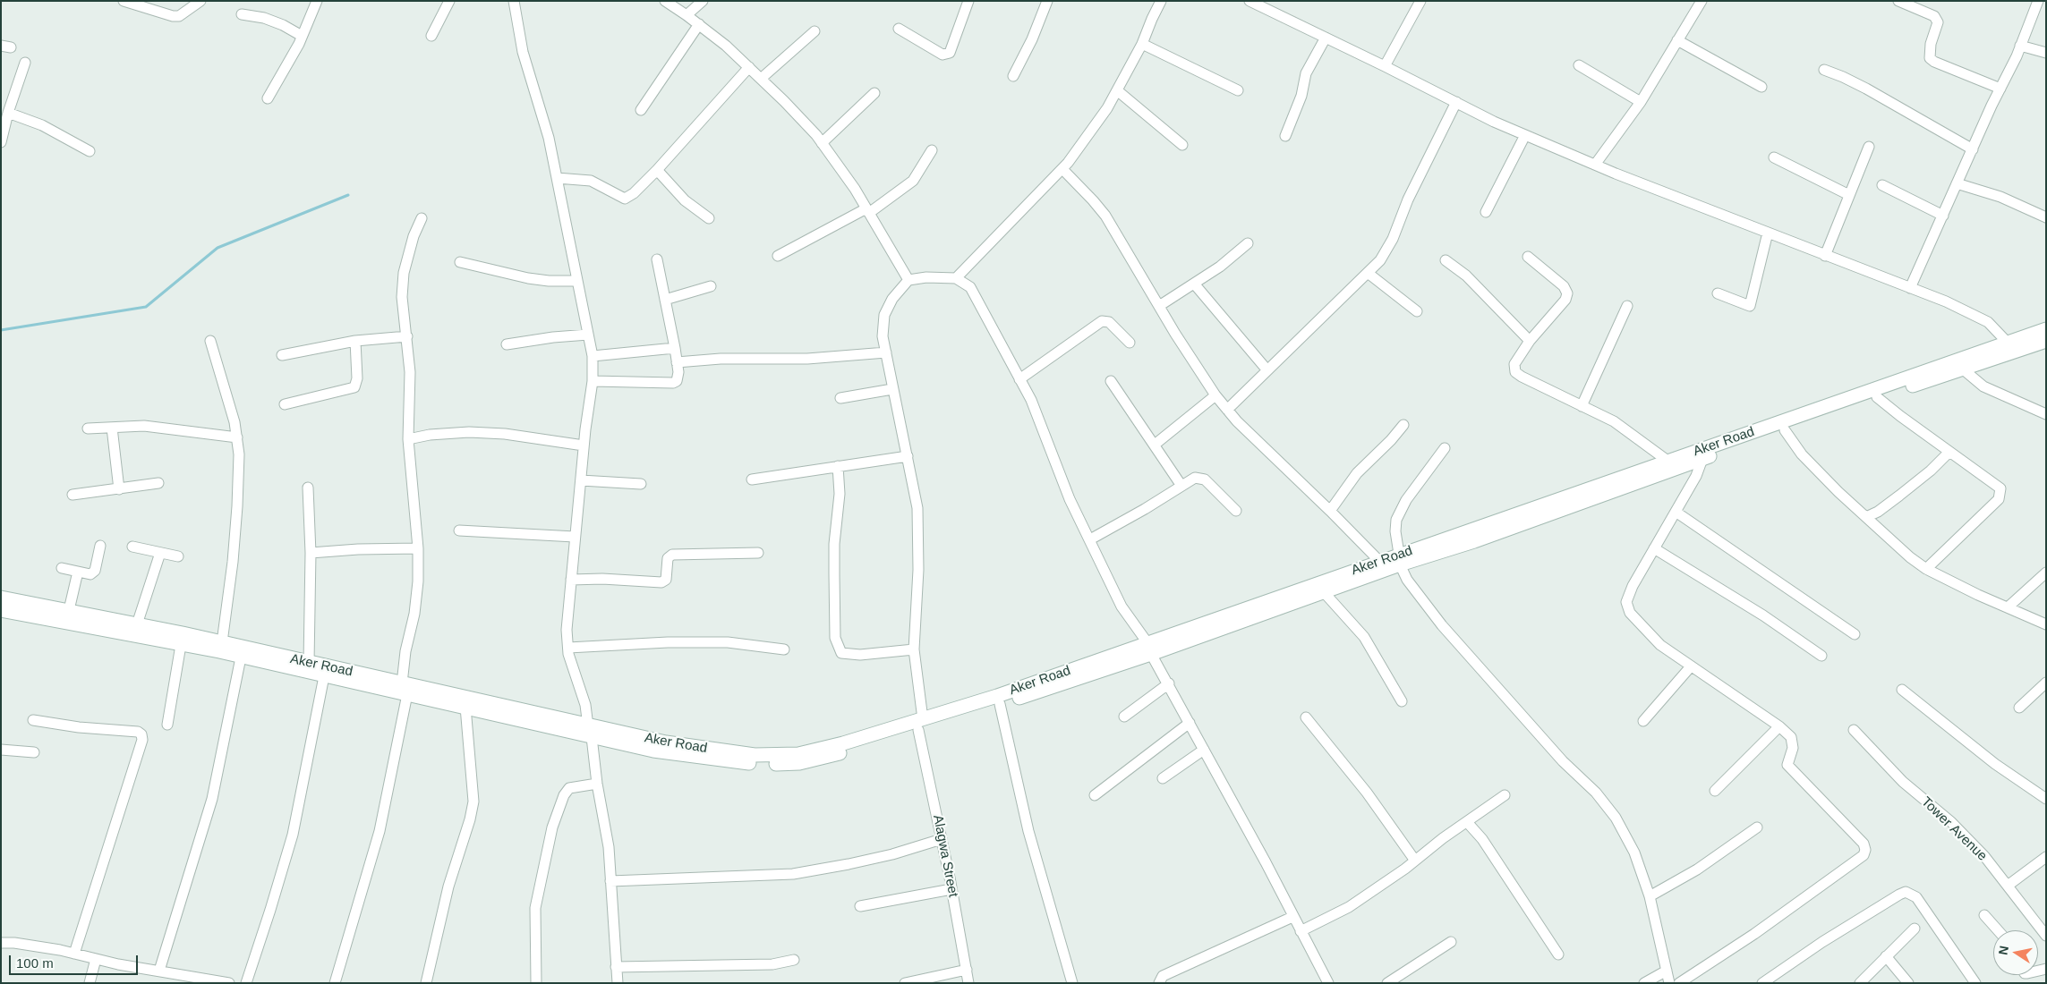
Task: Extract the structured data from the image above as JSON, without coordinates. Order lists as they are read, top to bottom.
{
  "streets": {
    "street": ["Aker Road", "Tower Avenue", "Alagwa Street"]
  },
  "crossings": [
    ["Aker Road", "Alagwa Street"]
  ],
  "scale_bar": "100 m",
  "north": "left"
}
